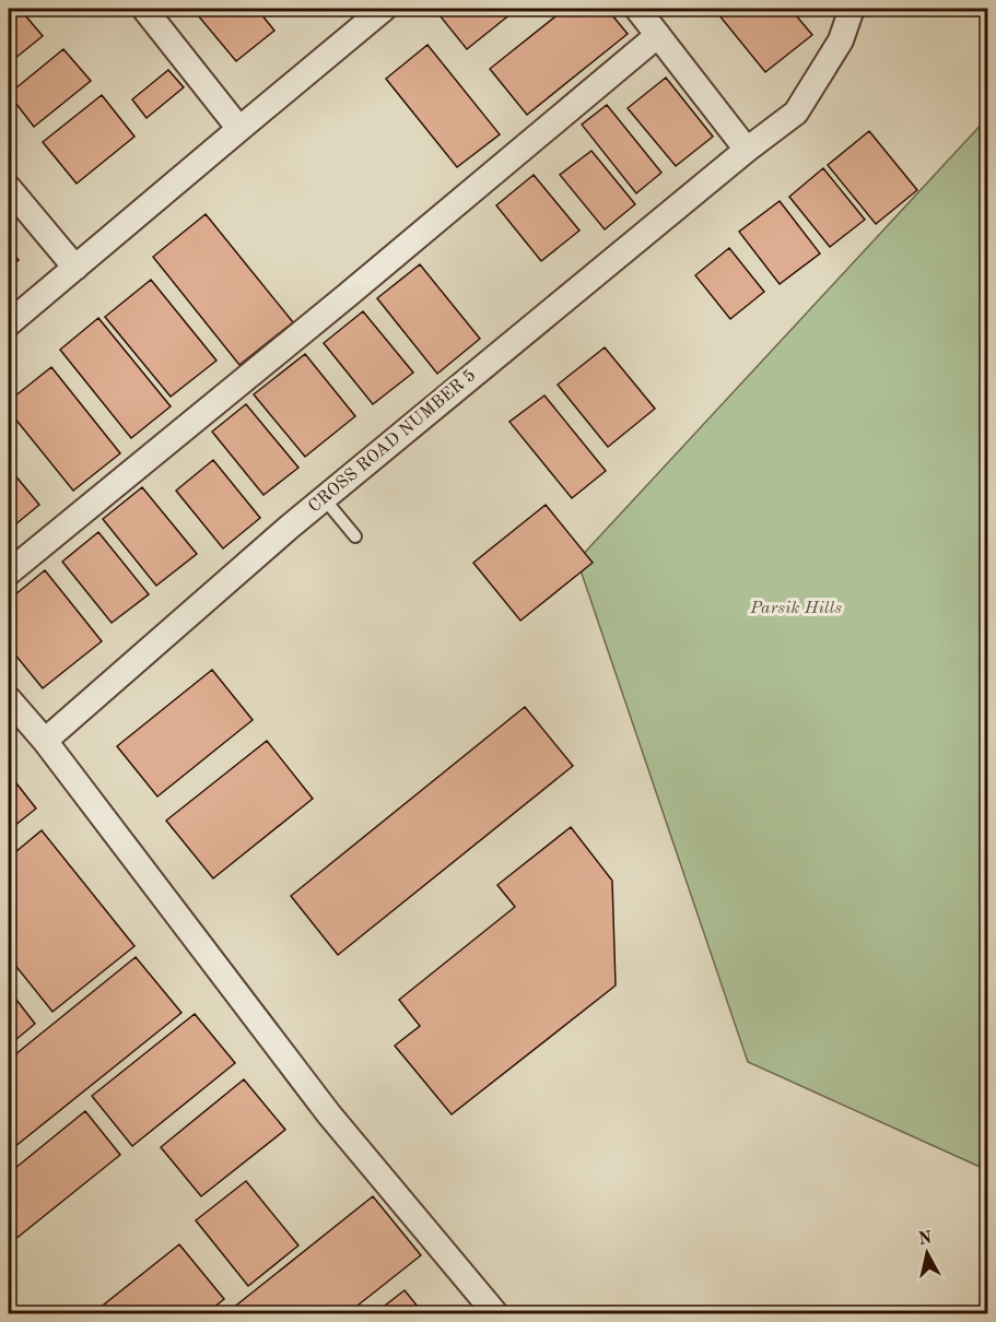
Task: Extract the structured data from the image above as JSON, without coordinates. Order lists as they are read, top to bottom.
{
  "streets": {
    "street": ["CROSS ROAD NUMBER 5"]
  },
  "parks": ["Parsik Hills"],
  "north": "top"
}
